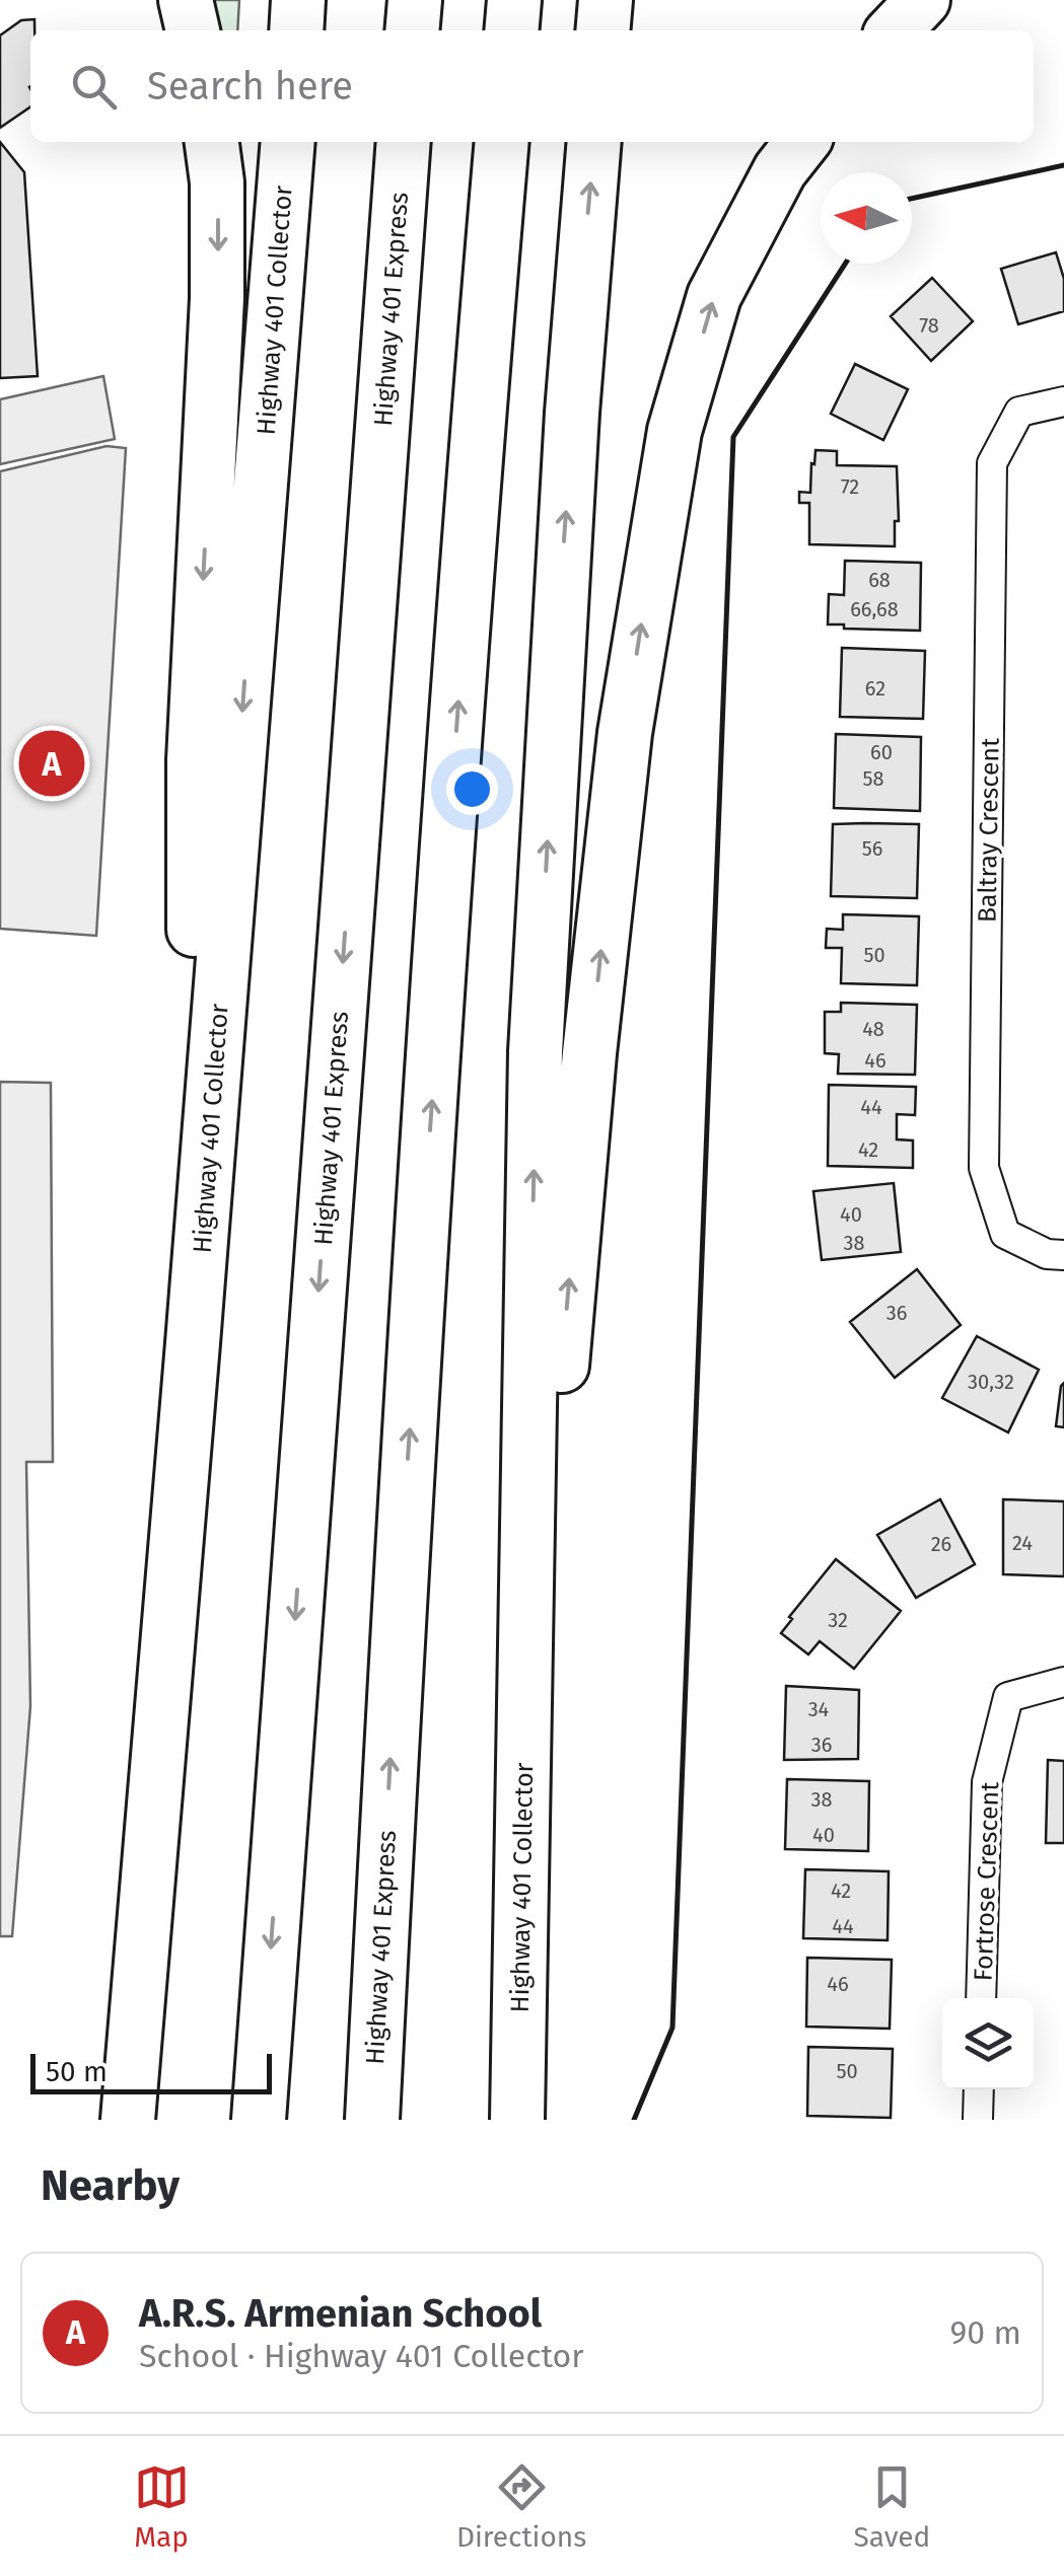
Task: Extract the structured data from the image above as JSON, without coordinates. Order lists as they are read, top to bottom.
{
  "streets": {
    "highway": ["Highway 401 Express", "Highway 401 Collector"],
    "street": ["Baltray Crescent", "Fortrose Crescent"]
  },
  "house_numbers": [
    "78",
    "72",
    "68",
    "66,68",
    "62",
    "60",
    "58",
    "56",
    "50",
    "48",
    "46",
    "44",
    "42",
    "40",
    "38",
    "36",
    "30,32",
    "24",
    "26",
    "32",
    "34",
    "36",
    "38",
    "40",
    "42",
    "44",
    "46",
    "50"
  ],
  "scale_bar": "50 m",
  "north": "left",
  "page": {
    "search": "Search here",
    "pins": "A",
    "scale": "50 m",
    "heading": "Nearby",
    "list": [
      {
        "mark": "A",
        "name": "A.R.S. Armenian School",
        "note": "School · Highway 401 Collector",
        "value": "90 m"
      }
    ],
    "nav": ["Map", "Directions", "Saved"]
  }
}
